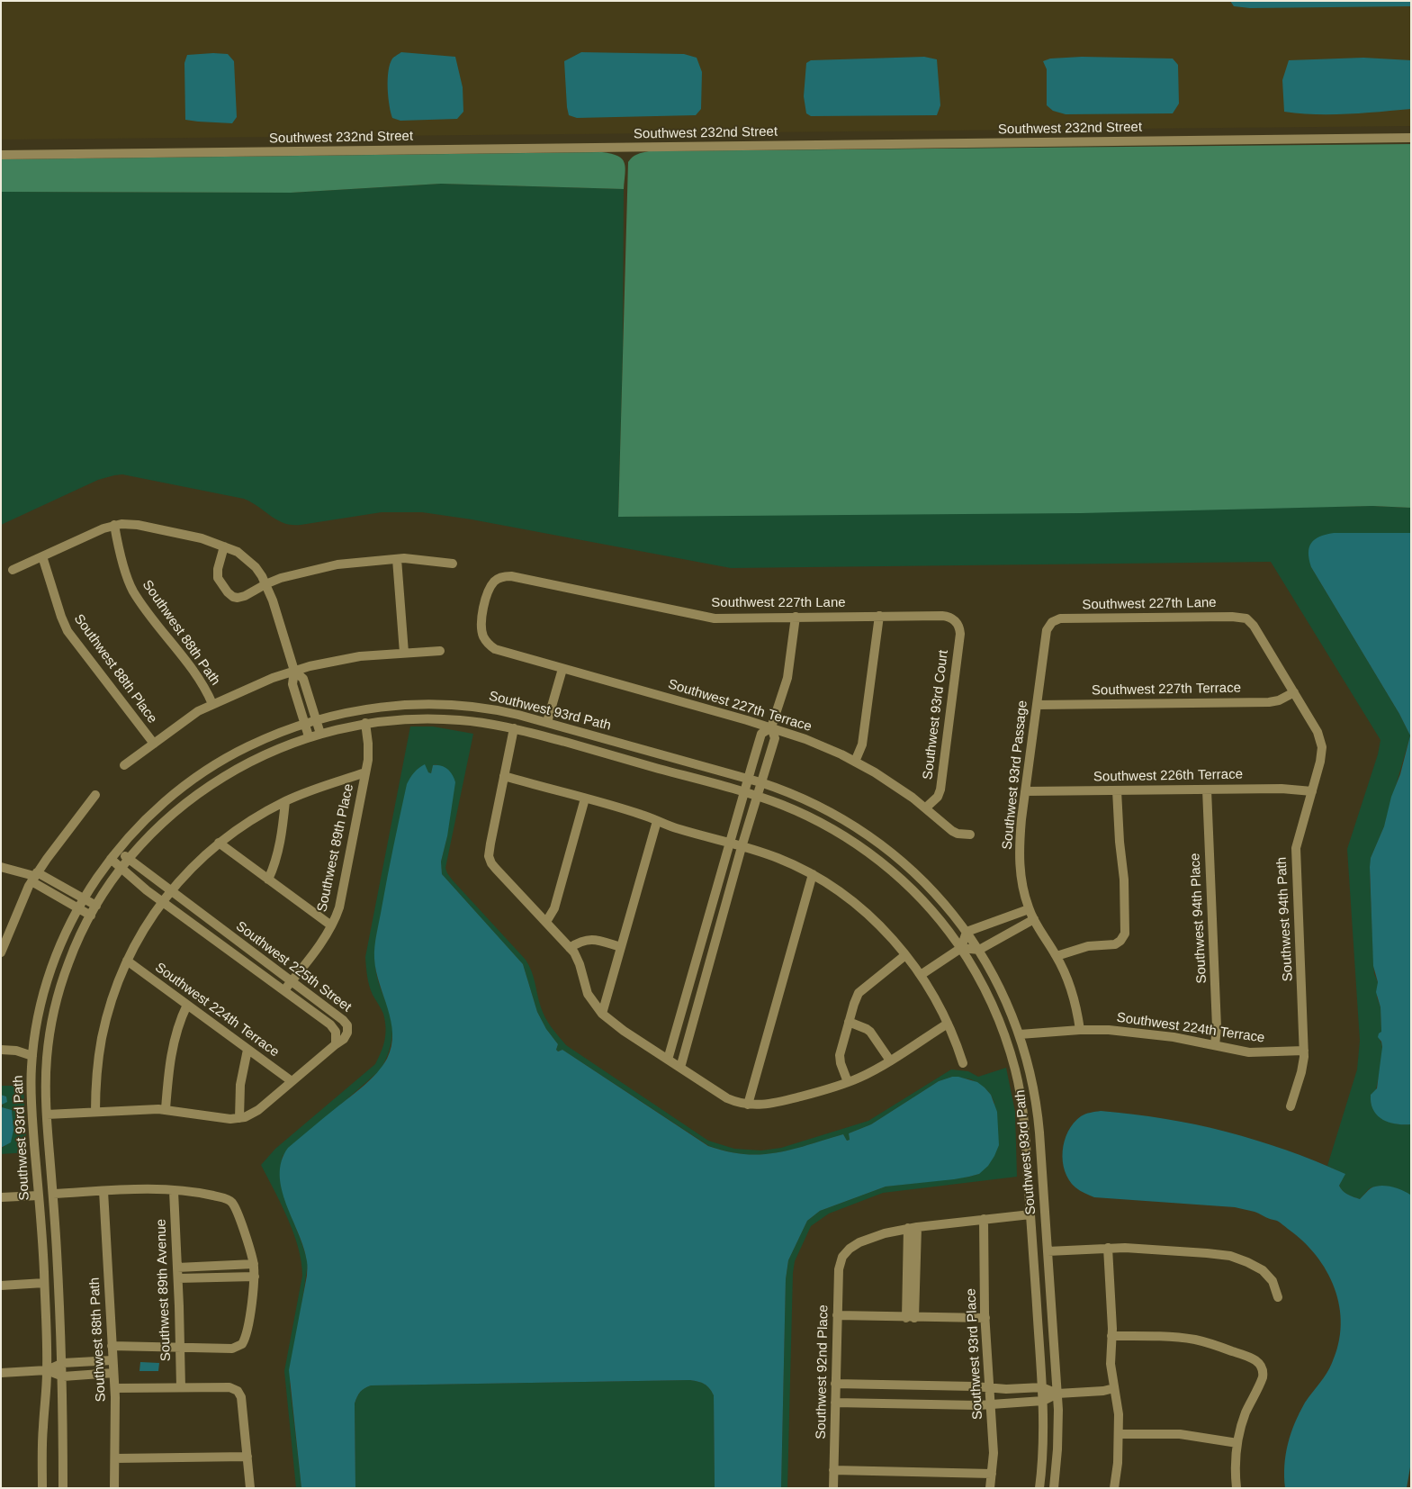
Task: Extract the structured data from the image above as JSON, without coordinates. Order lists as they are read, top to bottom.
{
  "streets": {
    "street": [
      "Southwest 232nd Street",
      "Southwest 227th Lane",
      "Southwest 88th Path",
      "Southwest 88th Place",
      "Southwest 227th Terrace",
      "Southwest 93rd Path",
      "Southwest 93rd Court",
      "Southwest 93rd Passage",
      "Southwest 226th Terrace",
      "Southwest 89th Place",
      "Southwest 94th Place",
      "Southwest 94th Path",
      "Southwest 225th Street",
      "Southwest 224th Terrace",
      "Southwest 89th Avenue",
      "Southwest 93rd Place",
      "Southwest 92nd Place"
    ]
  },
  "crossings": [
    ["Southwest 227th Lane", "Southwest 227th Terrace"],
    ["Southwest 227th Lane", "Southwest 93rd Court"],
    ["Southwest 227th Lane", "Southwest 93rd Passage"],
    ["Southwest 227th Lane", "Southwest 94th Path"],
    ["Southwest 227th Terrace", "Southwest 93rd Court"],
    ["Southwest 227th Terrace", "Southwest 93rd Passage"],
    ["Southwest 227th Terrace", "Southwest 94th Path"],
    ["Southwest 93rd Path", "Southwest 89th Place"],
    ["Southwest 93rd Path", "Southwest 225th Street"],
    ["Southwest 93rd Path", "Southwest 224th Terrace"],
    ["Southwest 93rd Passage", "Southwest 226th Terrace"],
    ["Southwest 93rd Passage", "Southwest 224th Terrace"],
    ["Southwest 226th Terrace", "Southwest 94th Place"],
    ["Southwest 226th Terrace", "Southwest 94th Path"],
    ["Southwest 89th Place", "Southwest 225th Street"],
    ["Southwest 94th Place", "Southwest 224th Terrace"],
    ["Southwest 94th Path", "Southwest 224th Terrace"]
  ]
}
